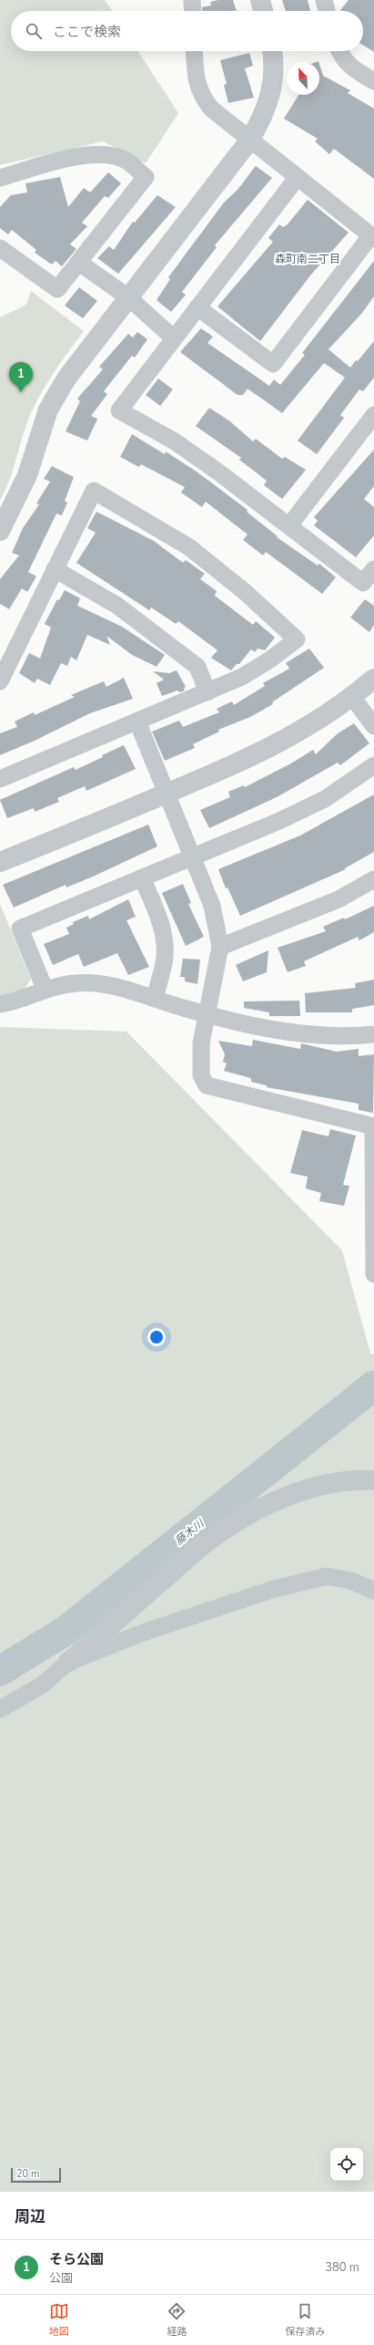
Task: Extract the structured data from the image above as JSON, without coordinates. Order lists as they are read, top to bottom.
{
  "districts": ["森町南二丁目"],
  "water": ["藤木川"],
  "scale_bar": "20 m",
  "north": "top",
  "page": {
    "search": "ここで検索",
    "pins": "1",
    "scale": "20 m",
    "heading": "周辺",
    "list": [
      {
        "mark": "1",
        "name": "そら公園",
        "note": "公園",
        "value": "380 m"
      }
    ],
    "nav": ["地図", "経路", "保存済み"]
  }
}
